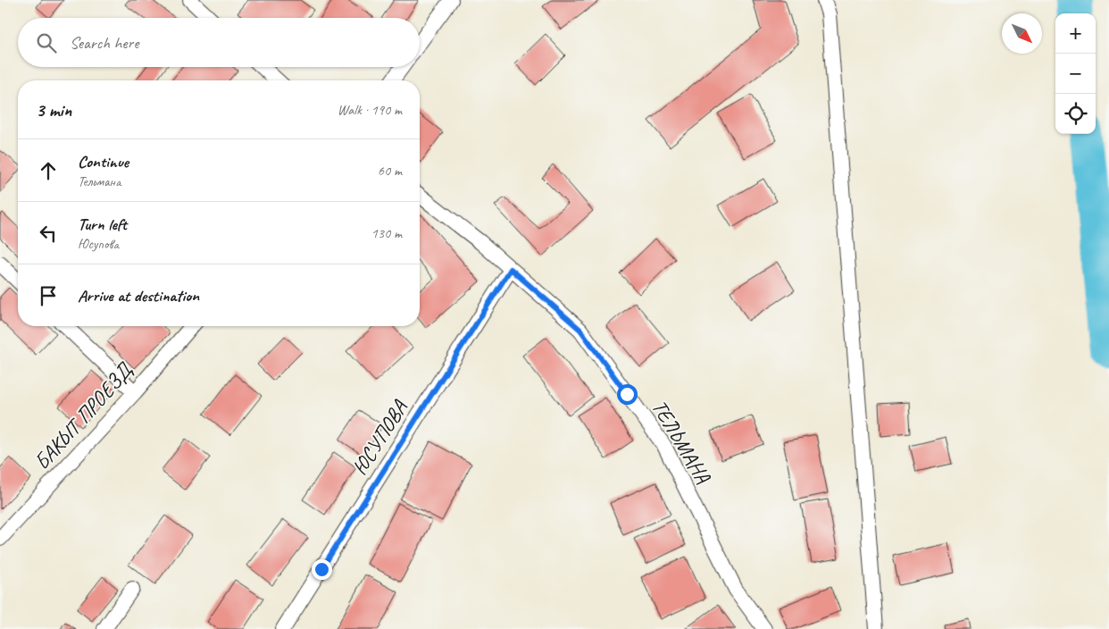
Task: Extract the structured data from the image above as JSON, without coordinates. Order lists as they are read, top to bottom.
{
  "streets": {
    "street": ["БАКЫТ ПРОЕЗД", "ЮСУПОВА", "ТЕЛЬМАНА"]
  },
  "crossings": [
    ["ЮСУПОВА", "ТЕЛЬМАНА"]
  ],
  "north": "bottom right",
  "page": {
    "map_buttons": ["+", "−"],
    "search": "Search here",
    "heading": ["3 min", "Walk · 190 m"],
    "list": [
      ["Continue", "Тельмана", "60 m"],
      ["Turn left", "Юсупова", "130 m"],
      "Arrive at destination"
    ]
  }
}
